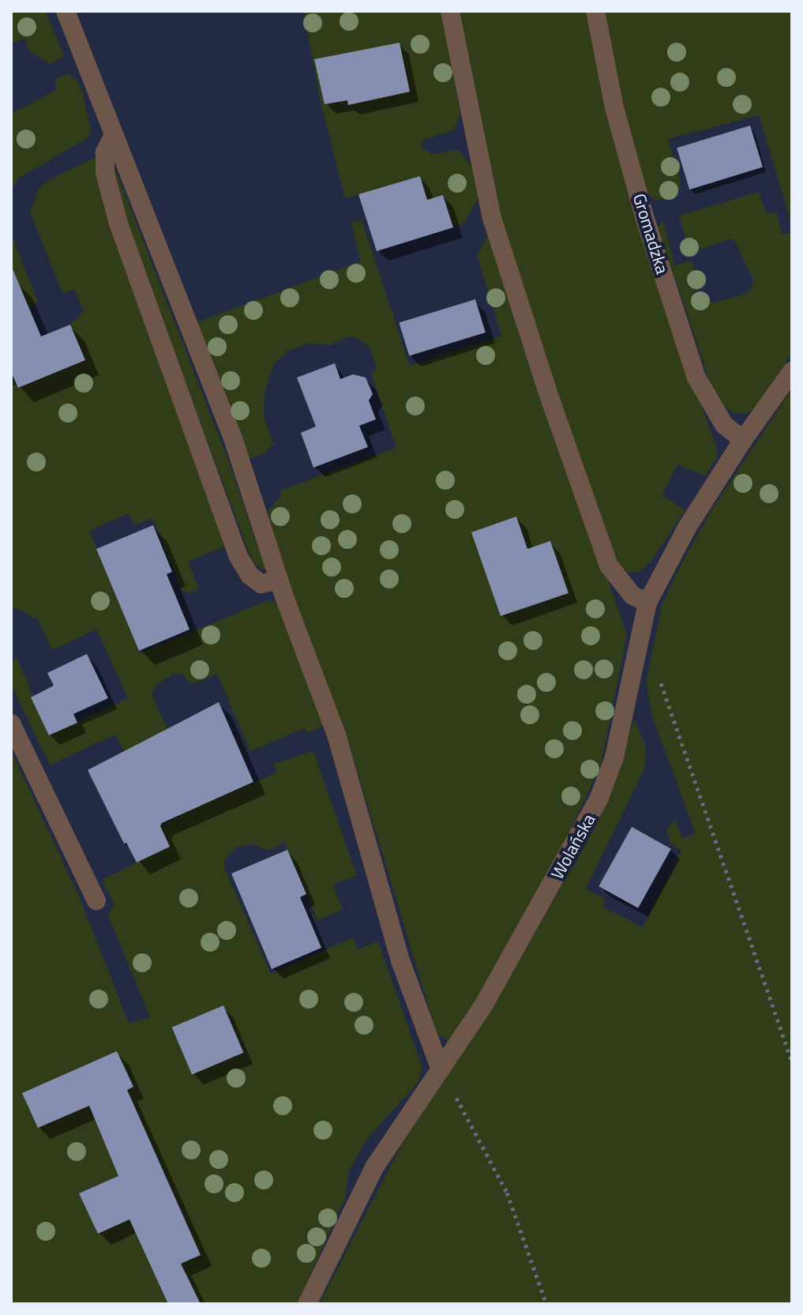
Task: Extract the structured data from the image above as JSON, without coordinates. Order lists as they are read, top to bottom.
{
  "streets": {
    "street": ["Gromadzka", "Wolańska"]
  },
  "crossings": [
    ["Gromadzka", "Wolańska"]
  ]
}
